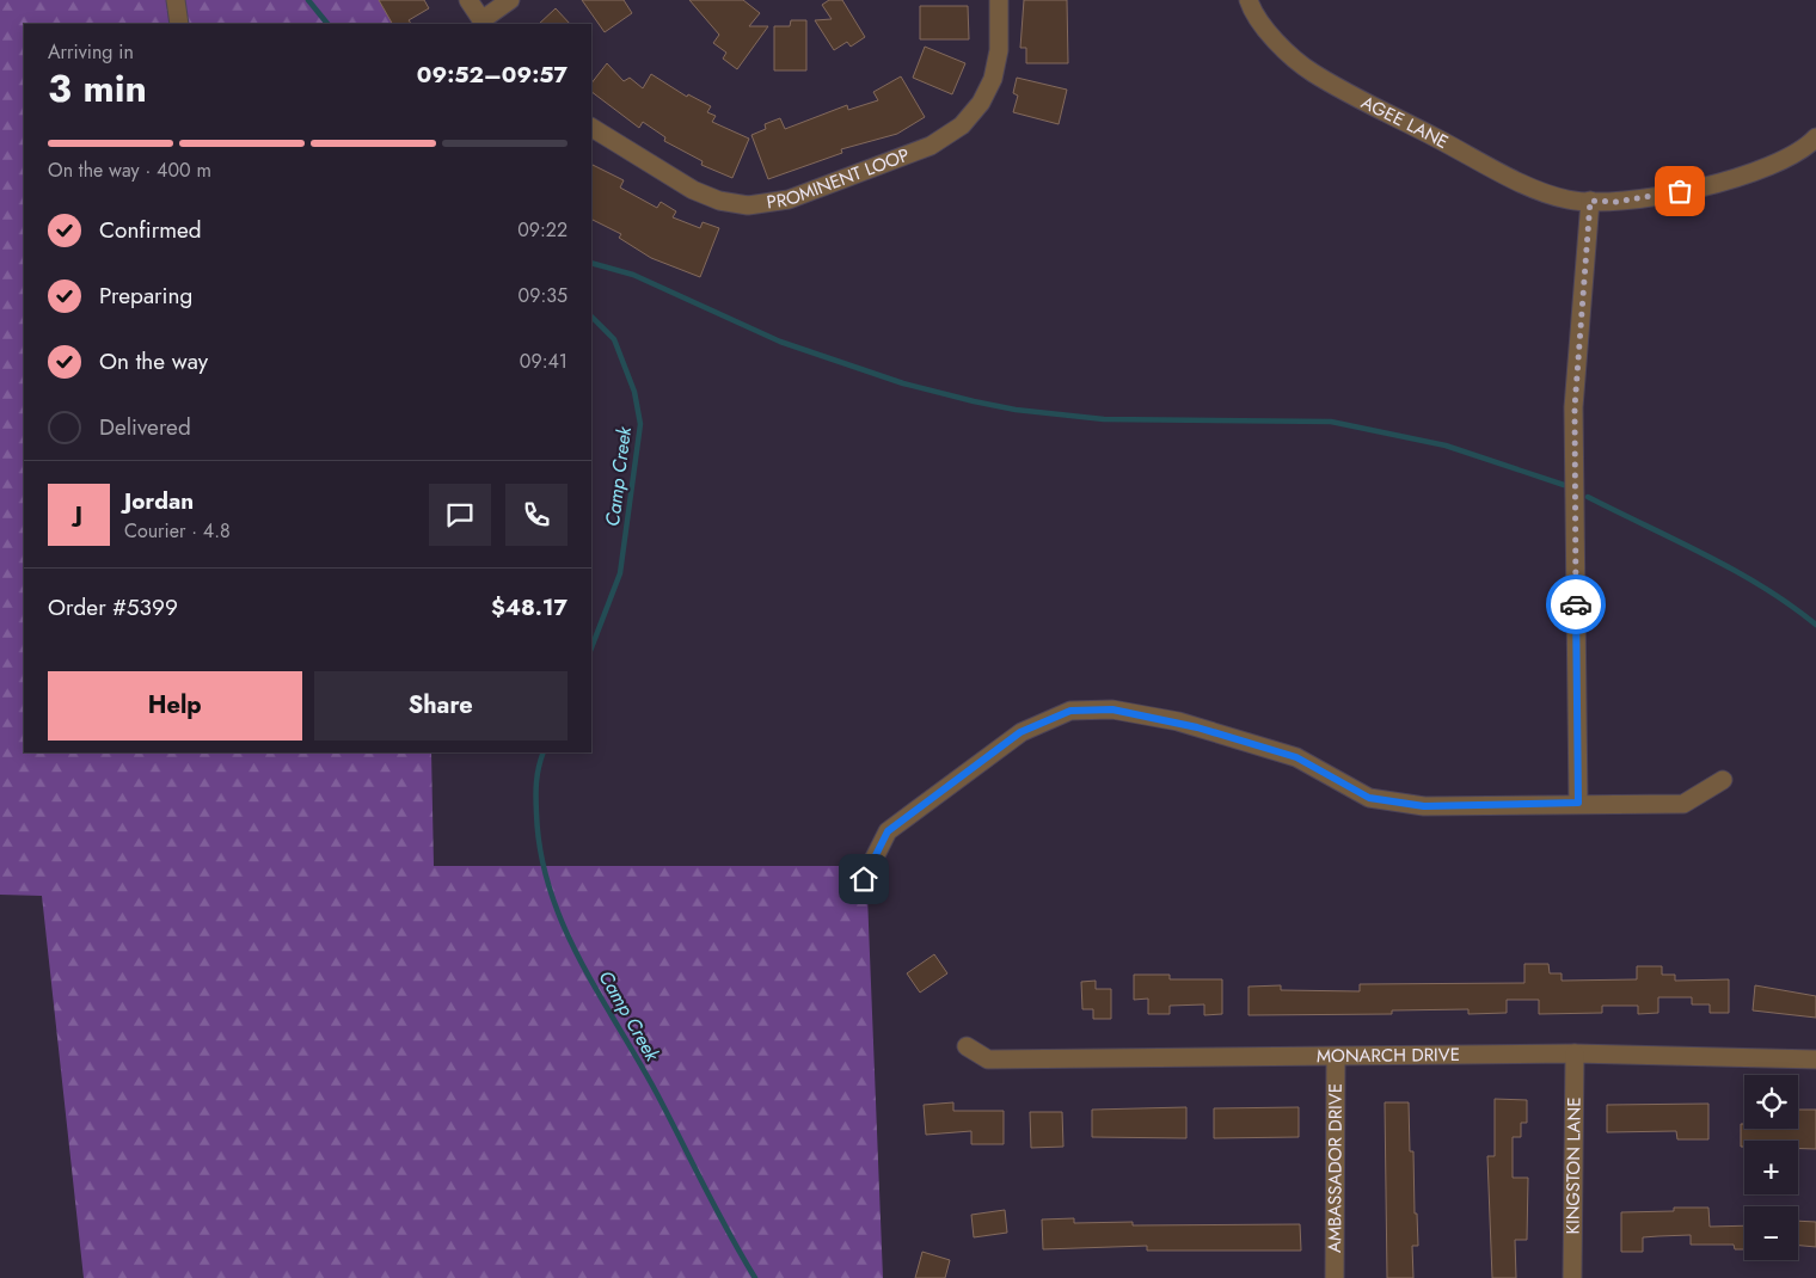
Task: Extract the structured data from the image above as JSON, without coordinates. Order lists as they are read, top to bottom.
{
  "streets": {
    "street": [
      "AGEE LANE",
      "PROMINENT LOOP",
      "MONARCH DRIVE",
      "KINGSTON LANE",
      "AMBASSADOR DRIVE"
    ]
  },
  "crossings": [
    ["MONARCH DRIVE", "KINGSTON LANE"],
    ["MONARCH DRIVE", "AMBASSADOR DRIVE"]
  ],
  "water": ["Camp Creek"],
  "page": {
    "heading": ["3 min", "Arriving in", "09:52–09:57"],
    "panel": [
      "Jordan",
      "Courier · 4.8",
      "Order #5399",
      "$48.17"
    ],
    "bar": "On the way · 400 m",
    "list": [
      ["Confirmed", "09:22"],
      ["Preparing", "09:35"],
      ["On the way", "09:41"],
      "Delivered"
    ],
    "round": "J",
    "buttons": ["Help", "Share"],
    "map_buttons": ["+", "−"]
  }
}
